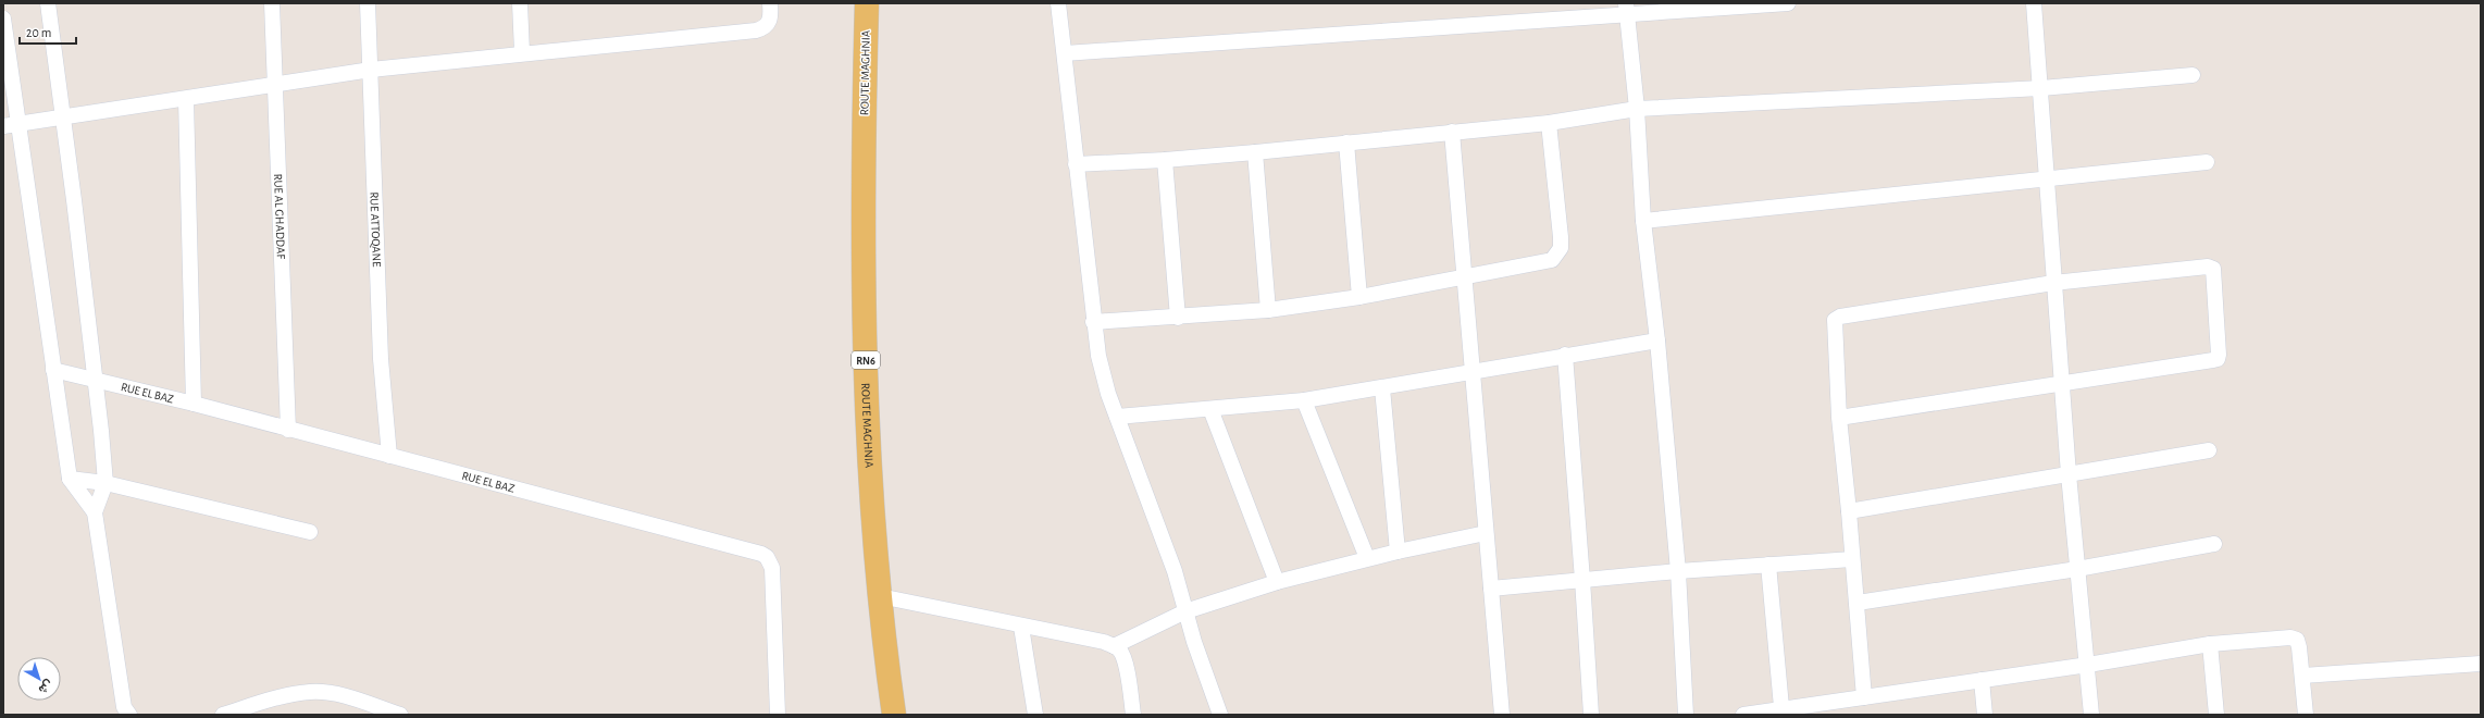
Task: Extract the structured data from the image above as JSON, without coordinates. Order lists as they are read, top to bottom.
{
  "streets": {
    "main road": ["ROUTE MAGHNIA", "RN6"],
    "street": ["RUE AL GHADDAF", "RUE ATTOQANE", "RUE EL BAZ"]
  },
  "crossings": [
    ["RUE AL GHADDAF", "RUE EL BAZ"],
    ["RUE ATTOQANE", "RUE EL BAZ"]
  ],
  "scale_bar": "20 m",
  "north": "bottom right"
}
